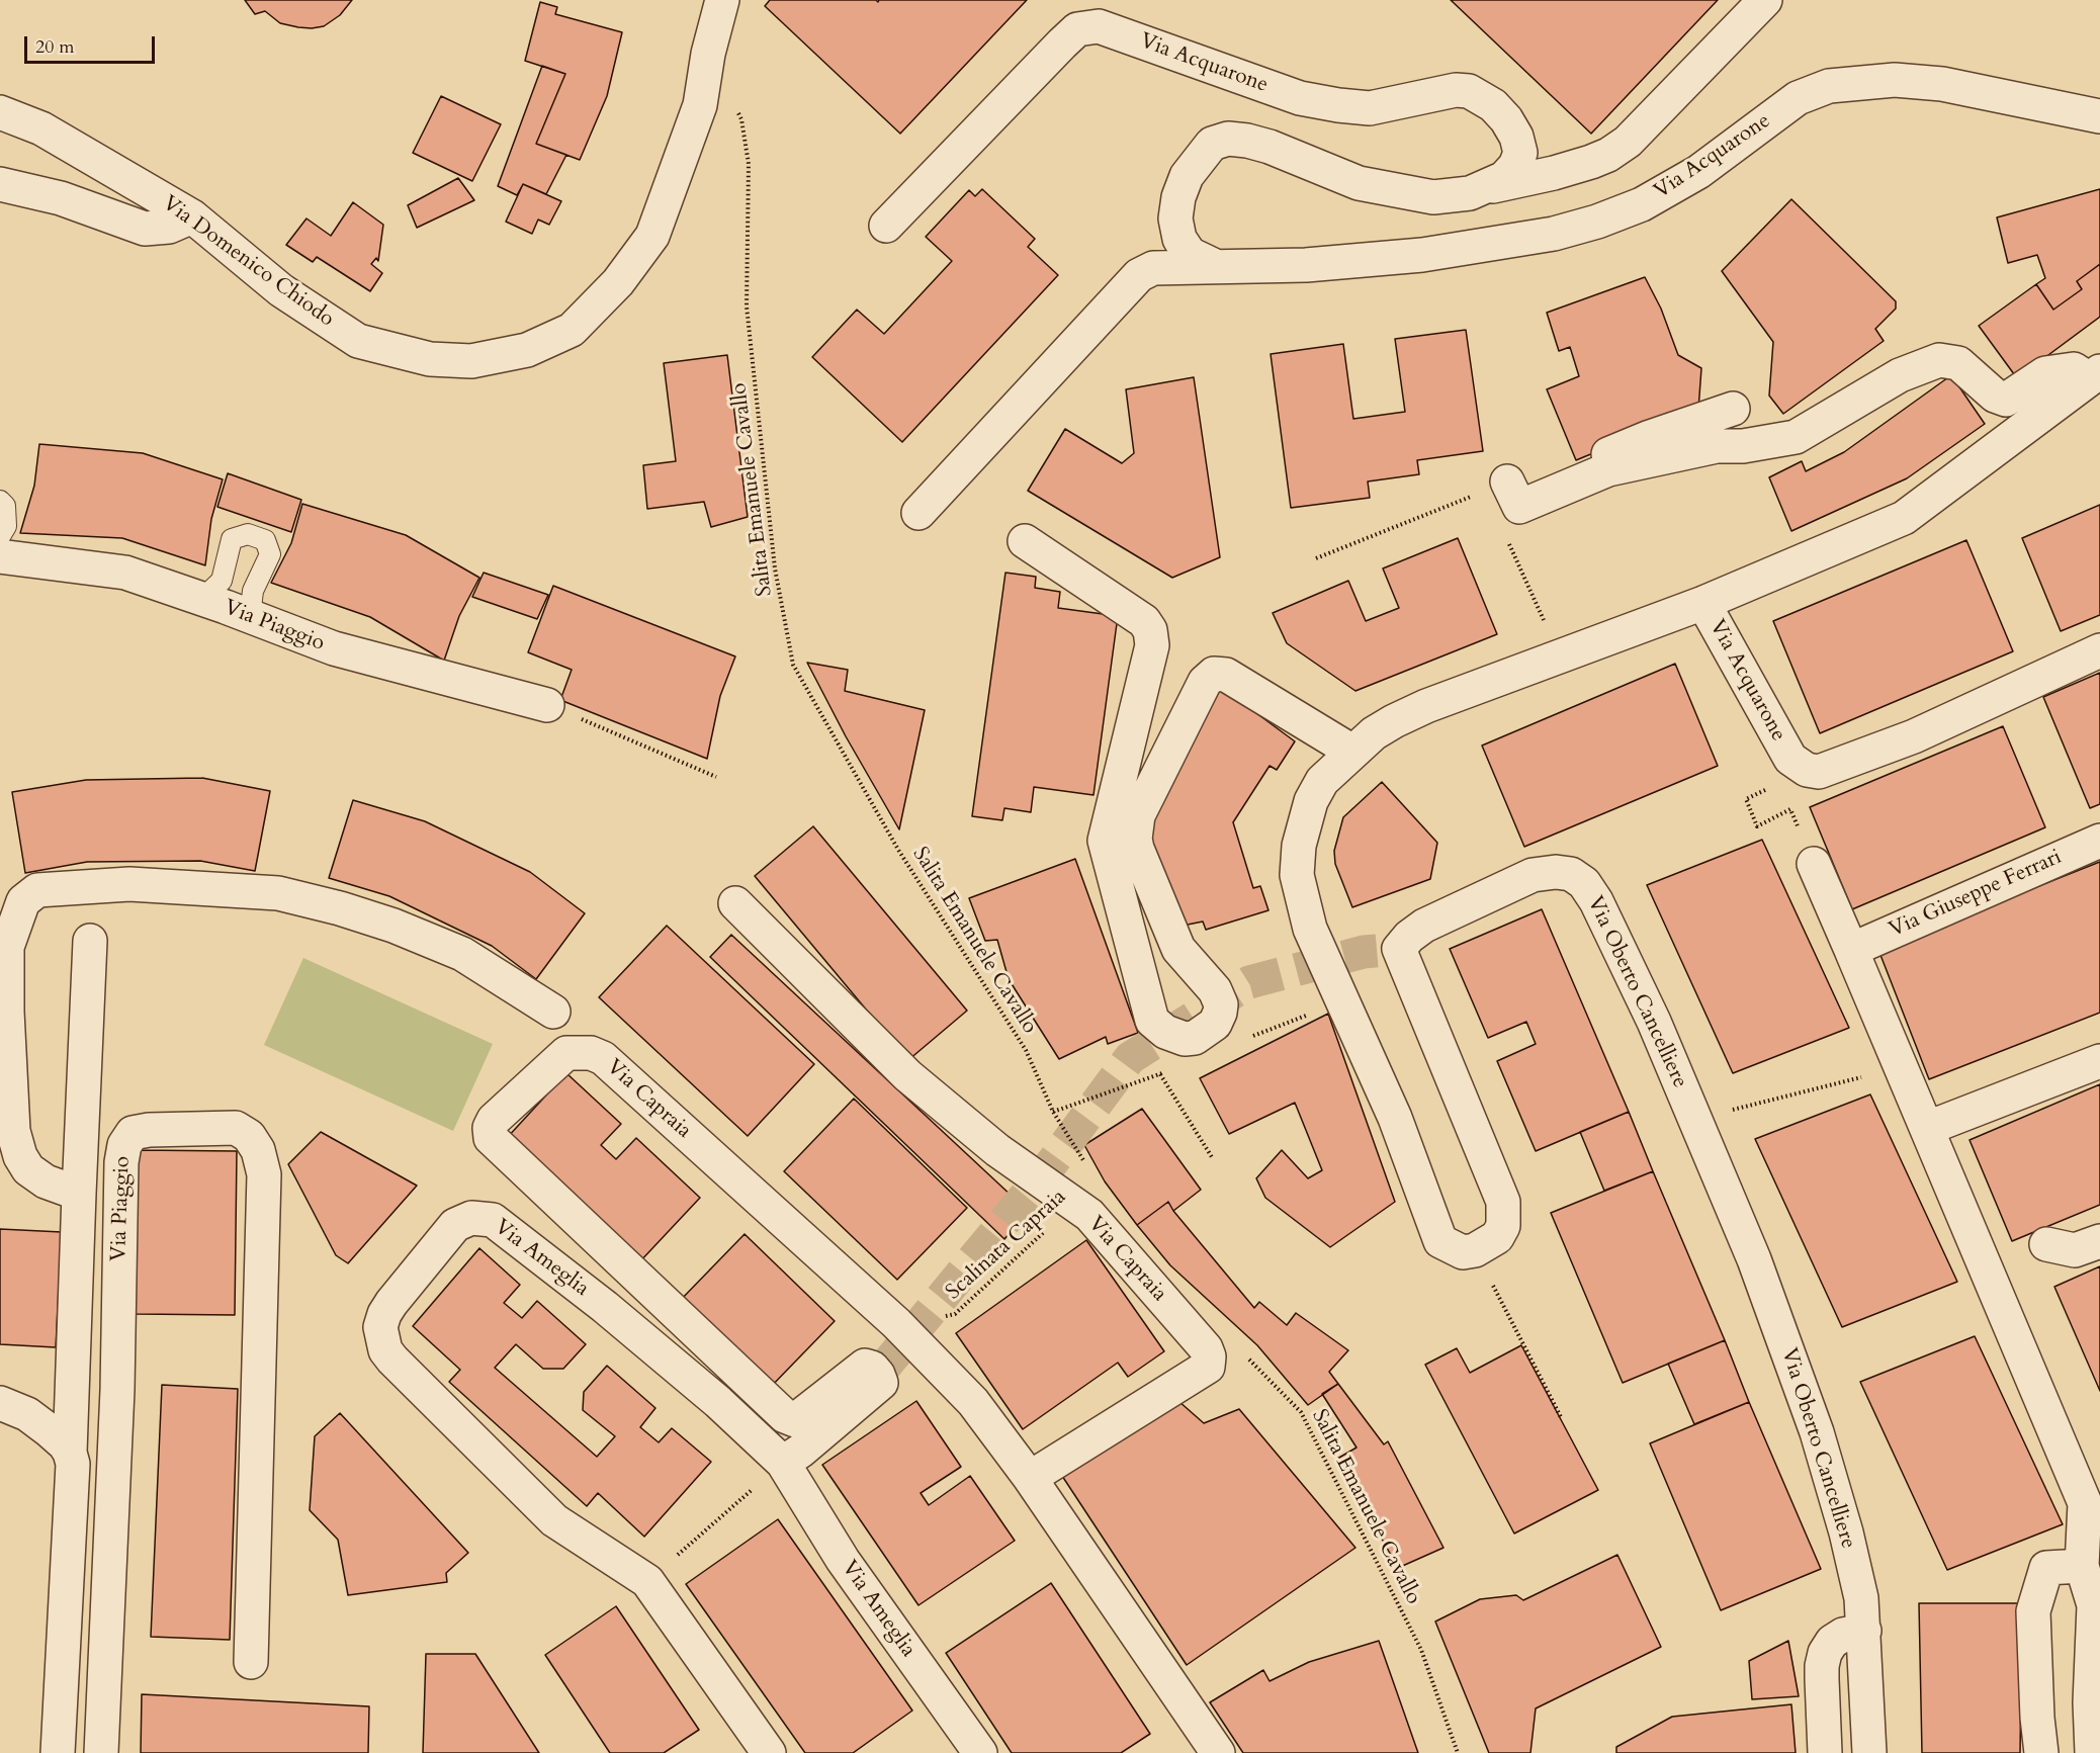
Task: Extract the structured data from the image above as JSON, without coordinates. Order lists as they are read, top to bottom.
{
  "streets": {
    "street": [
      "Via Acquarone",
      "Via Domenico Chiodo",
      "Via Piaggio",
      "Via Giuseppe Ferrari",
      "Via Oberto Cancelliere",
      "Via Capraia",
      "Via Ameglia"
    ],
    "path": ["Salita Emanuele Cavallo", "Scalinata Capraia"]
  },
  "crossings": [
    ["Via Acquarone", "Via Oberto Cancelliere"],
    ["Salita Emanuele Cavallo", "Scalinata Capraia"],
    ["Via Capraia", "Scalinata Capraia"],
    ["Via Capraia", "Via Ameglia"]
  ],
  "scale_bar": "20 m"
}
